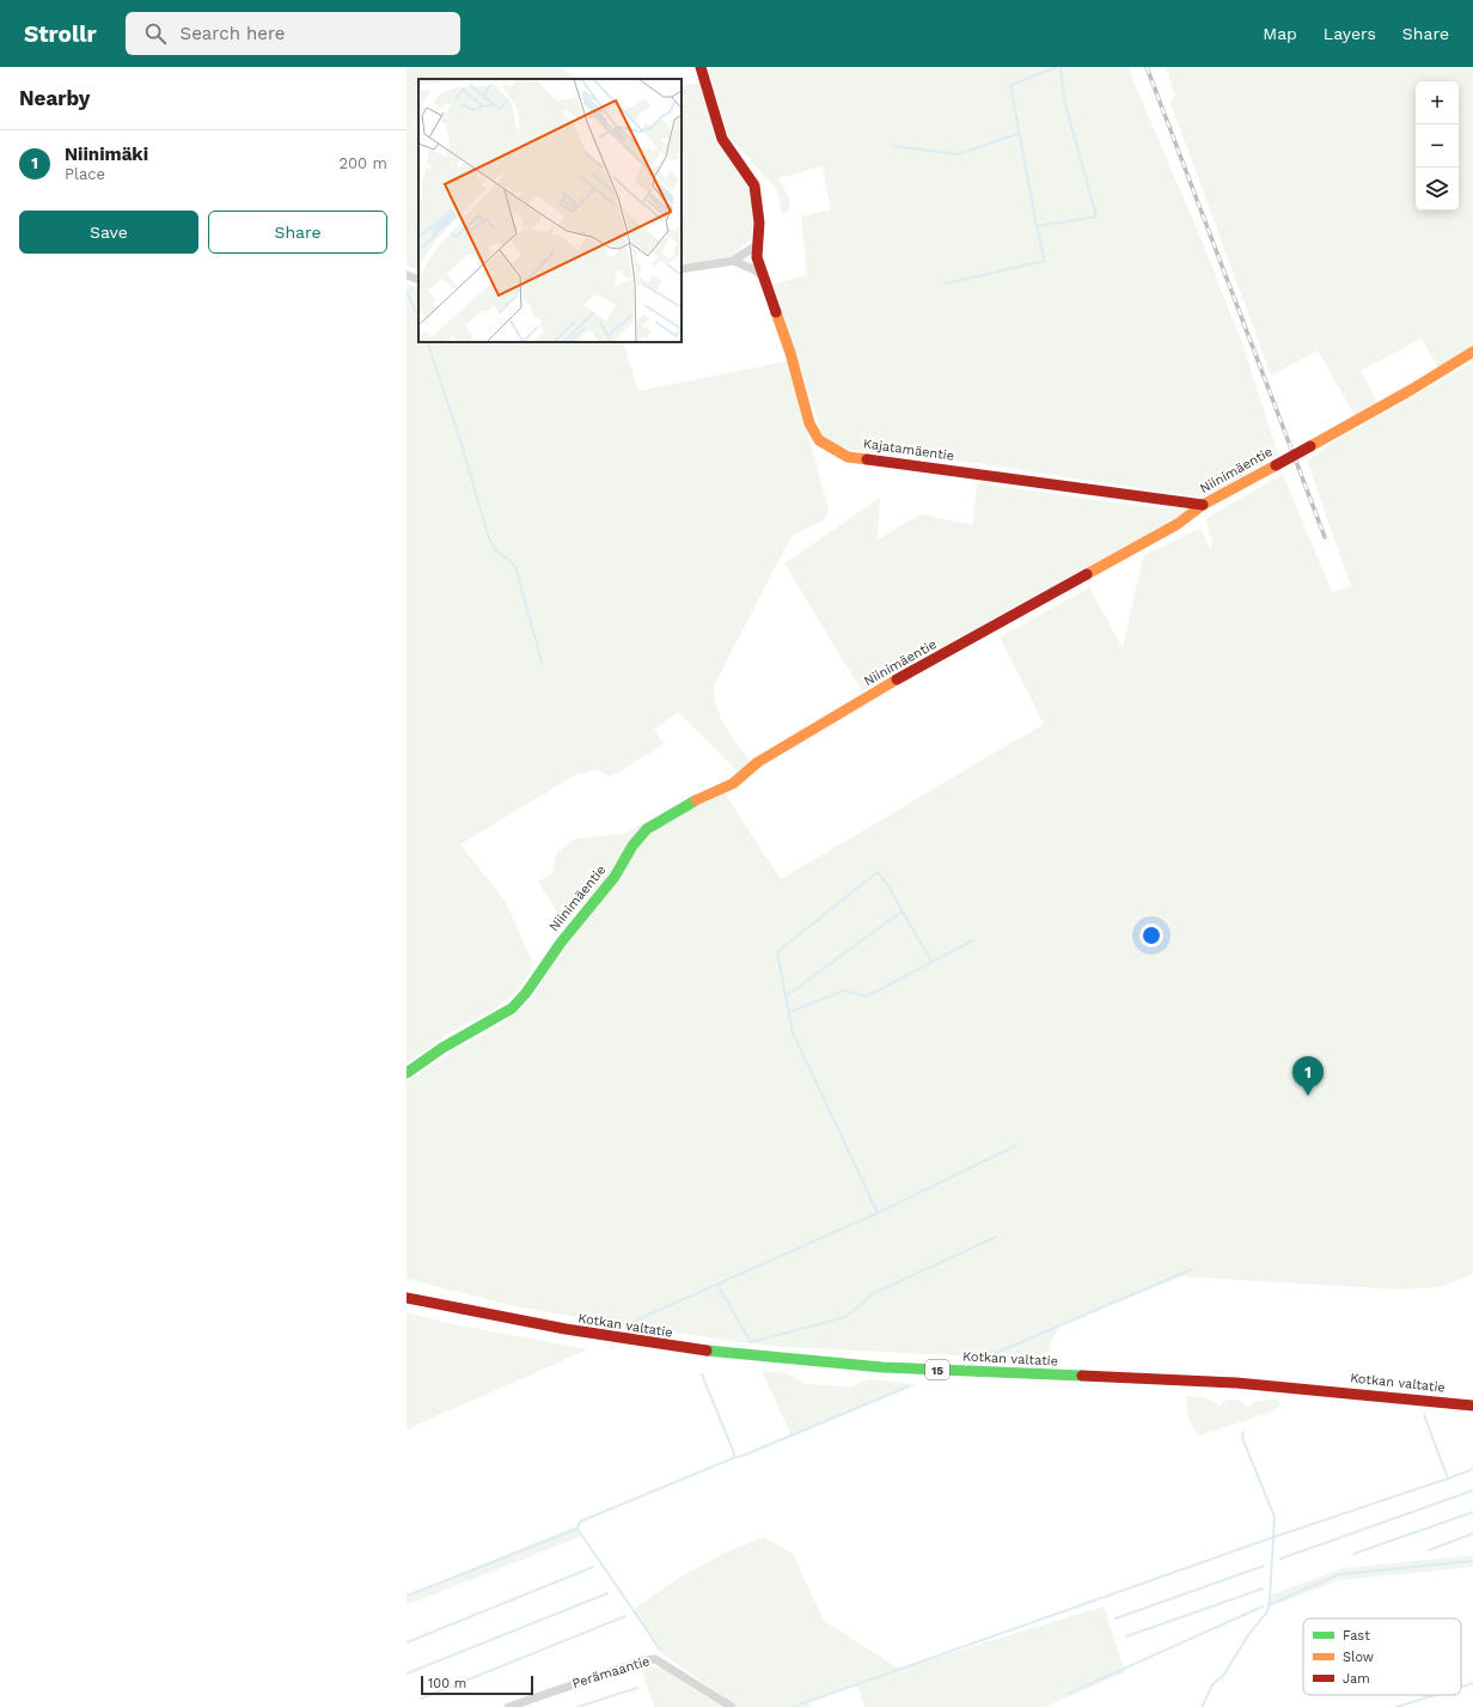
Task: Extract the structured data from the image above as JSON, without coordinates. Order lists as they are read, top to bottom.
{
  "streets": {
    "main road": [
      "Kajatamäentie",
      "Niinimäentie",
      "Kotkan valtatie",
      "15"
    ],
    "street": ["Perämaantie"]
  },
  "crossings": [
    ["Kajatamäentie", "Niinimäentie"]
  ],
  "legend": ["Fast", "Slow", "Jam"],
  "scale_bar": "100 m",
  "page": {
    "header": "Strollr",
    "search": "Search here",
    "nav": ["Map", "Layers", "Share"],
    "heading": "Nearby",
    "map_buttons": ["+", "−"],
    "list": [
      {
        "mark": "1",
        "name": "Niinimäki",
        "note": "Place",
        "value": "200 m"
      }
    ],
    "buttons": ["Save", "Share"],
    "pins": "1",
    "scale": "100 m"
  }
}
